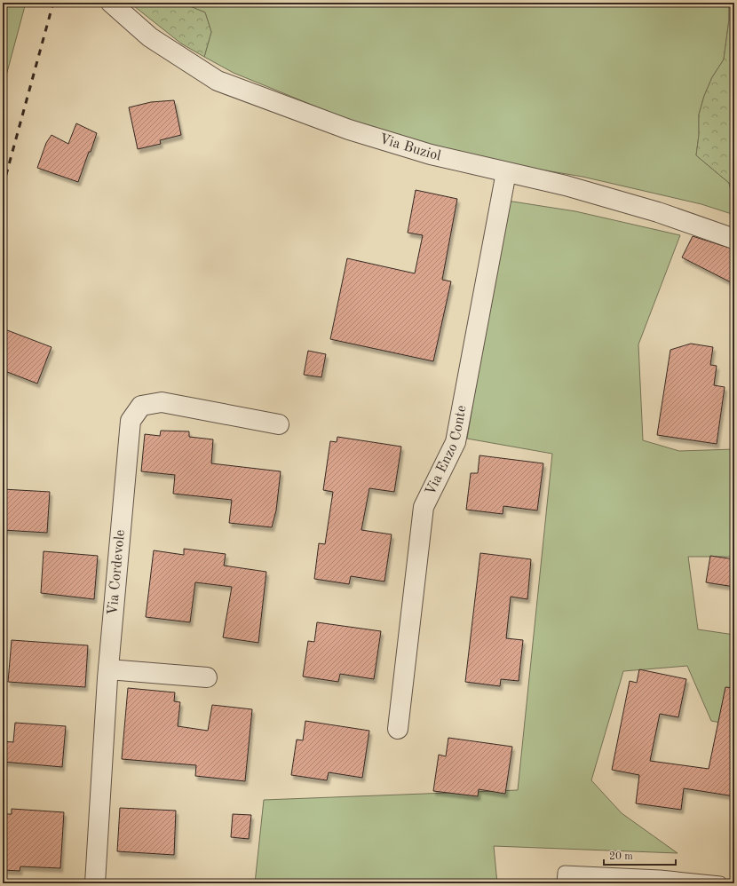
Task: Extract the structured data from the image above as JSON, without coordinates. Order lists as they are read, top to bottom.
{
  "streets": {
    "street": ["Via Buziol", "Via Enzo Conte", "Via Cordevole"]
  },
  "crossings": [
    ["Via Buziol", "Via Enzo Conte"]
  ],
  "scale_bar": "20 m"
}
